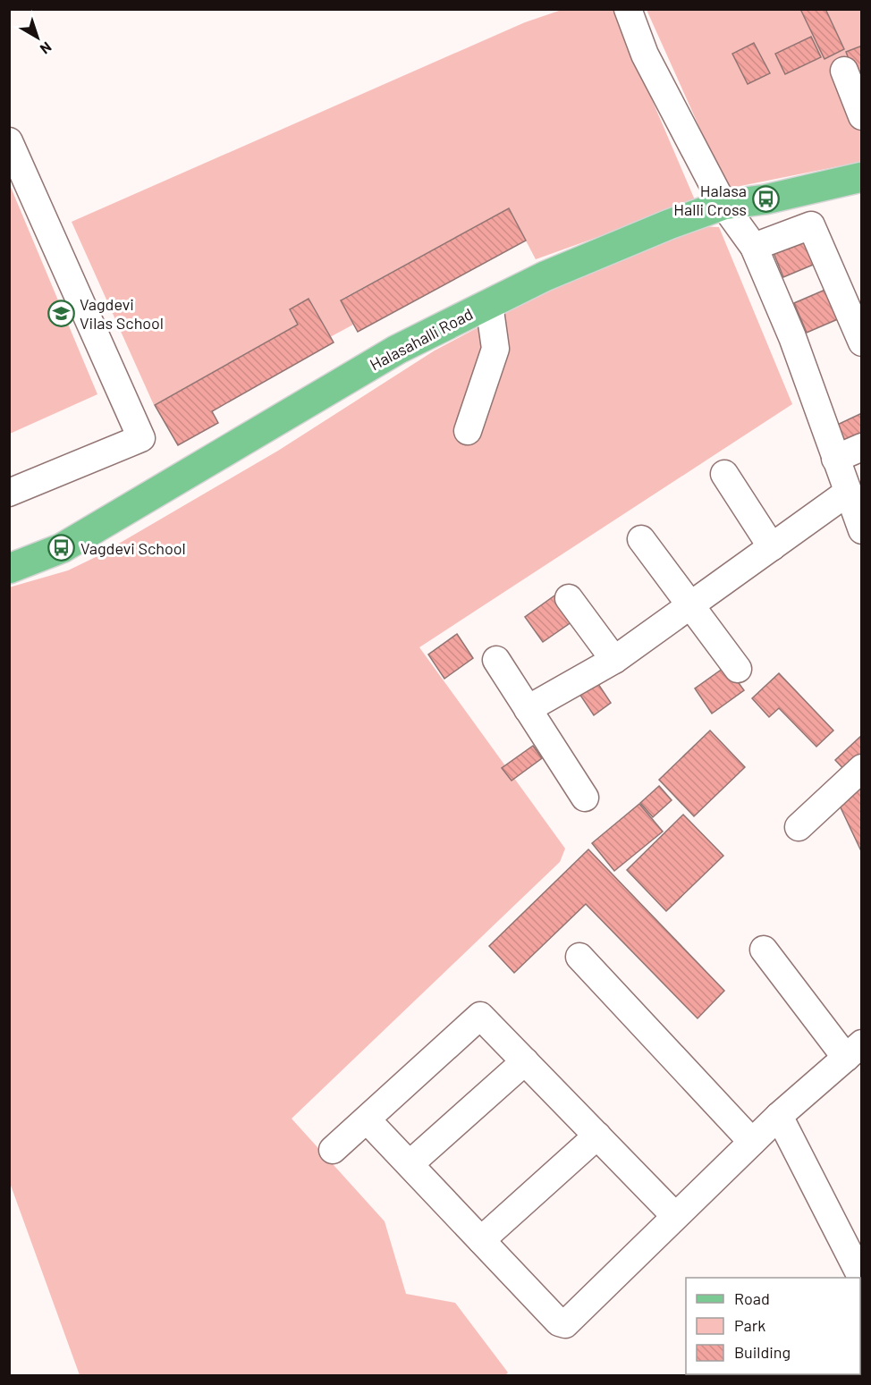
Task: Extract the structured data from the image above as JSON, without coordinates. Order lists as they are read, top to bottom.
{
  "streets": {
    "main road": ["Halasahalli Road"]
  },
  "places": {
    "bus stop": ["Halasa Halli Cross", "Vagdevi School"],
    "school or university": ["Vagdevi Vilas School"]
  },
  "legend": ["Road", "Park", "Building"],
  "north": "bottom right"
}
